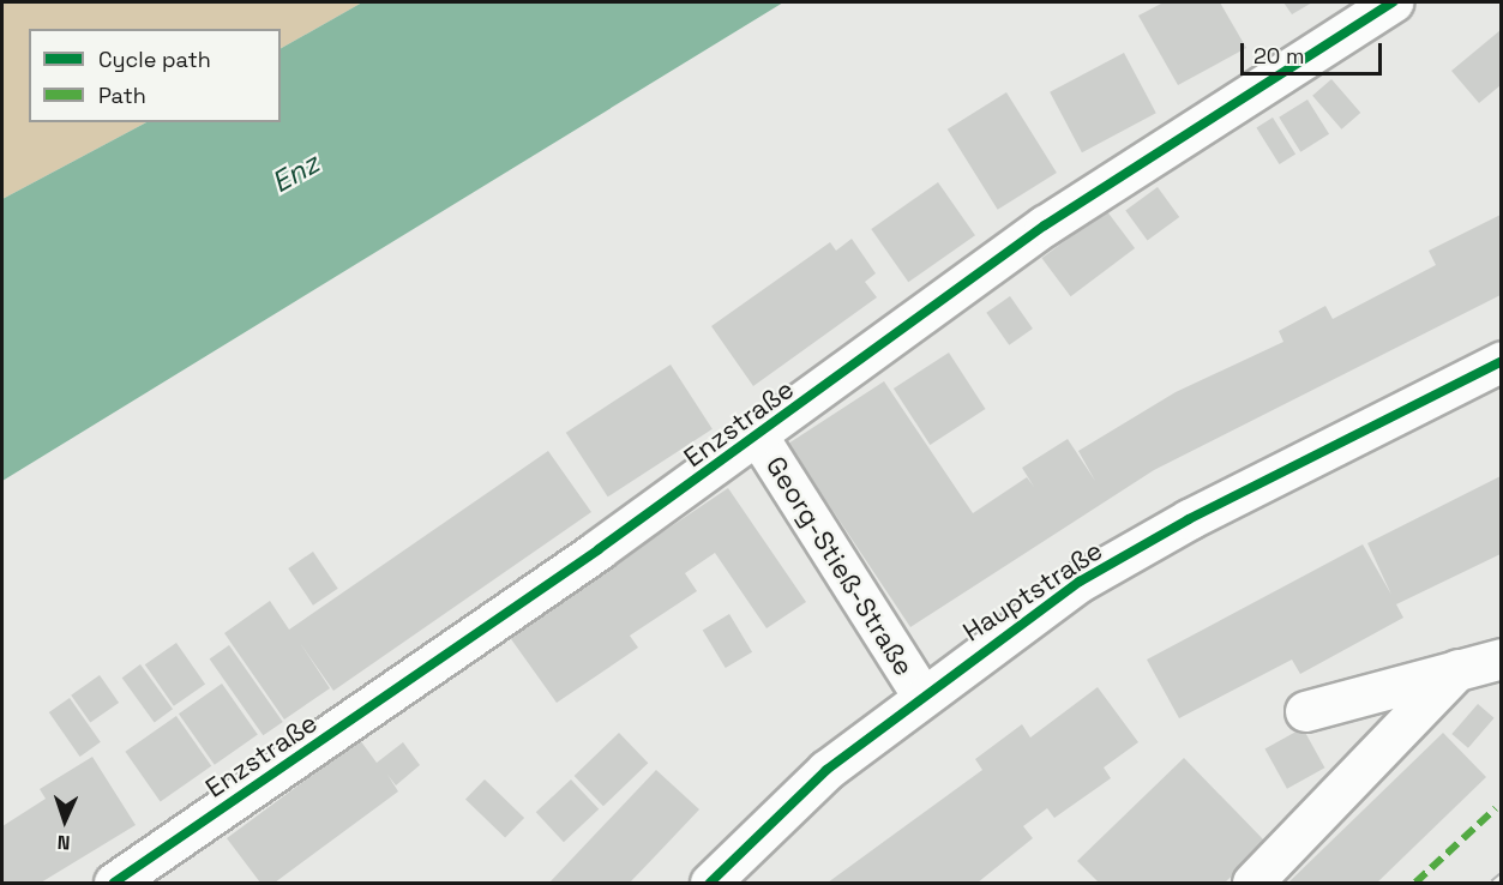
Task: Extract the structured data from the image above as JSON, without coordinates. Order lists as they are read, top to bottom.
{
  "streets": {
    "street": ["Enzstraße", "Georg-Stieß-Straße", "Hauptstraße"]
  },
  "crossings": [
    ["Enzstraße", "Georg-Stieß-Straße"],
    ["Georg-Stieß-Straße", "Hauptstraße"]
  ],
  "water": ["Enz"],
  "legend": ["Cycle path", "Path"],
  "scale_bar": "20 m",
  "north": "bottom"
}
